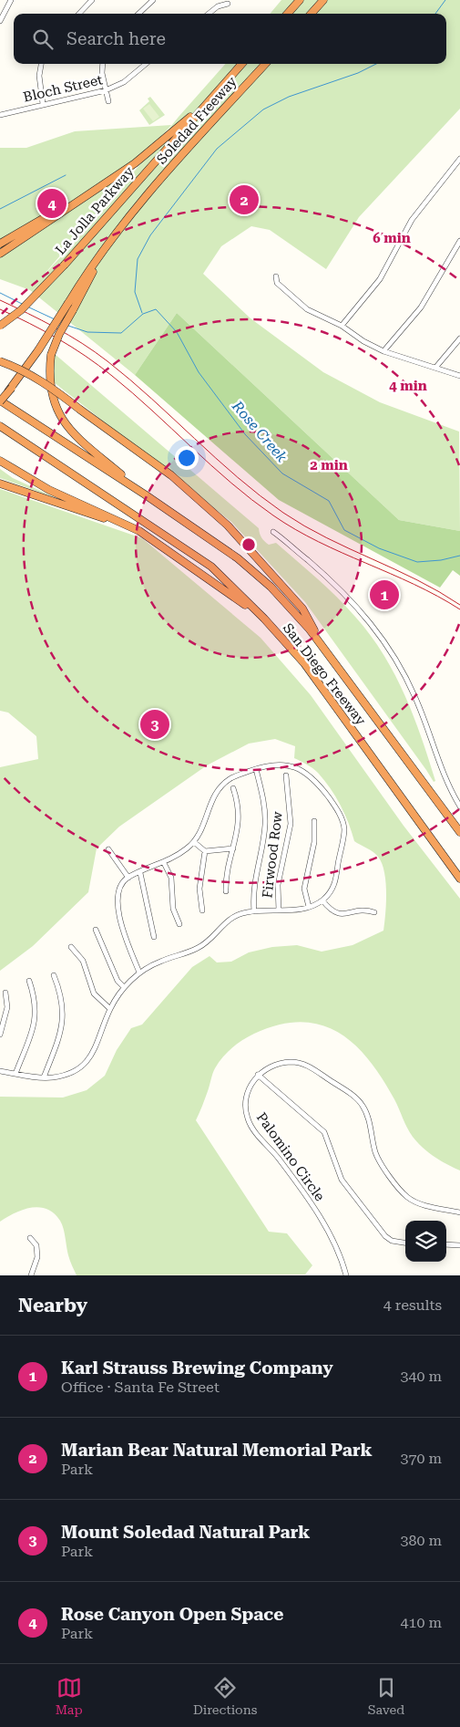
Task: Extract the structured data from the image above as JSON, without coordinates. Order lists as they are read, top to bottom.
{
  "streets": {
    "highway": ["Soledad Freeway", "La Jolla Parkway", "San Diego Freeway"],
    "street": ["Bloch Street", "Firwood Row", "Palomino Circle"]
  },
  "crossings": [
    ["Soledad Freeway", "La Jolla Parkway"]
  ],
  "water": ["Rose Creek"],
  "page": {
    "search": "Search here",
    "pins": [
      "2",
      "4",
      "1",
      "3"
    ],
    "heading": ["Nearby", "4 results"],
    "list": [
      {
        "mark": "1",
        "name": "Karl Strauss Brewing Company",
        "note": "Office · Santa Fe Street",
        "value": "340 m"
      },
      {
        "mark": "2",
        "name": "Marian Bear Natural Memorial Park",
        "note": "Park",
        "value": "370 m"
      },
      {
        "mark": "3",
        "name": "Mount Soledad Natural Park",
        "note": "Park",
        "value": "380 m"
      },
      {
        "mark": "4",
        "name": "Rose Canyon Open Space",
        "note": "Park",
        "value": "410 m"
      }
    ],
    "nav": ["Map", "Directions", "Saved"]
  },
  "rings": ["6 min", "4 min", "2 min"]
}
